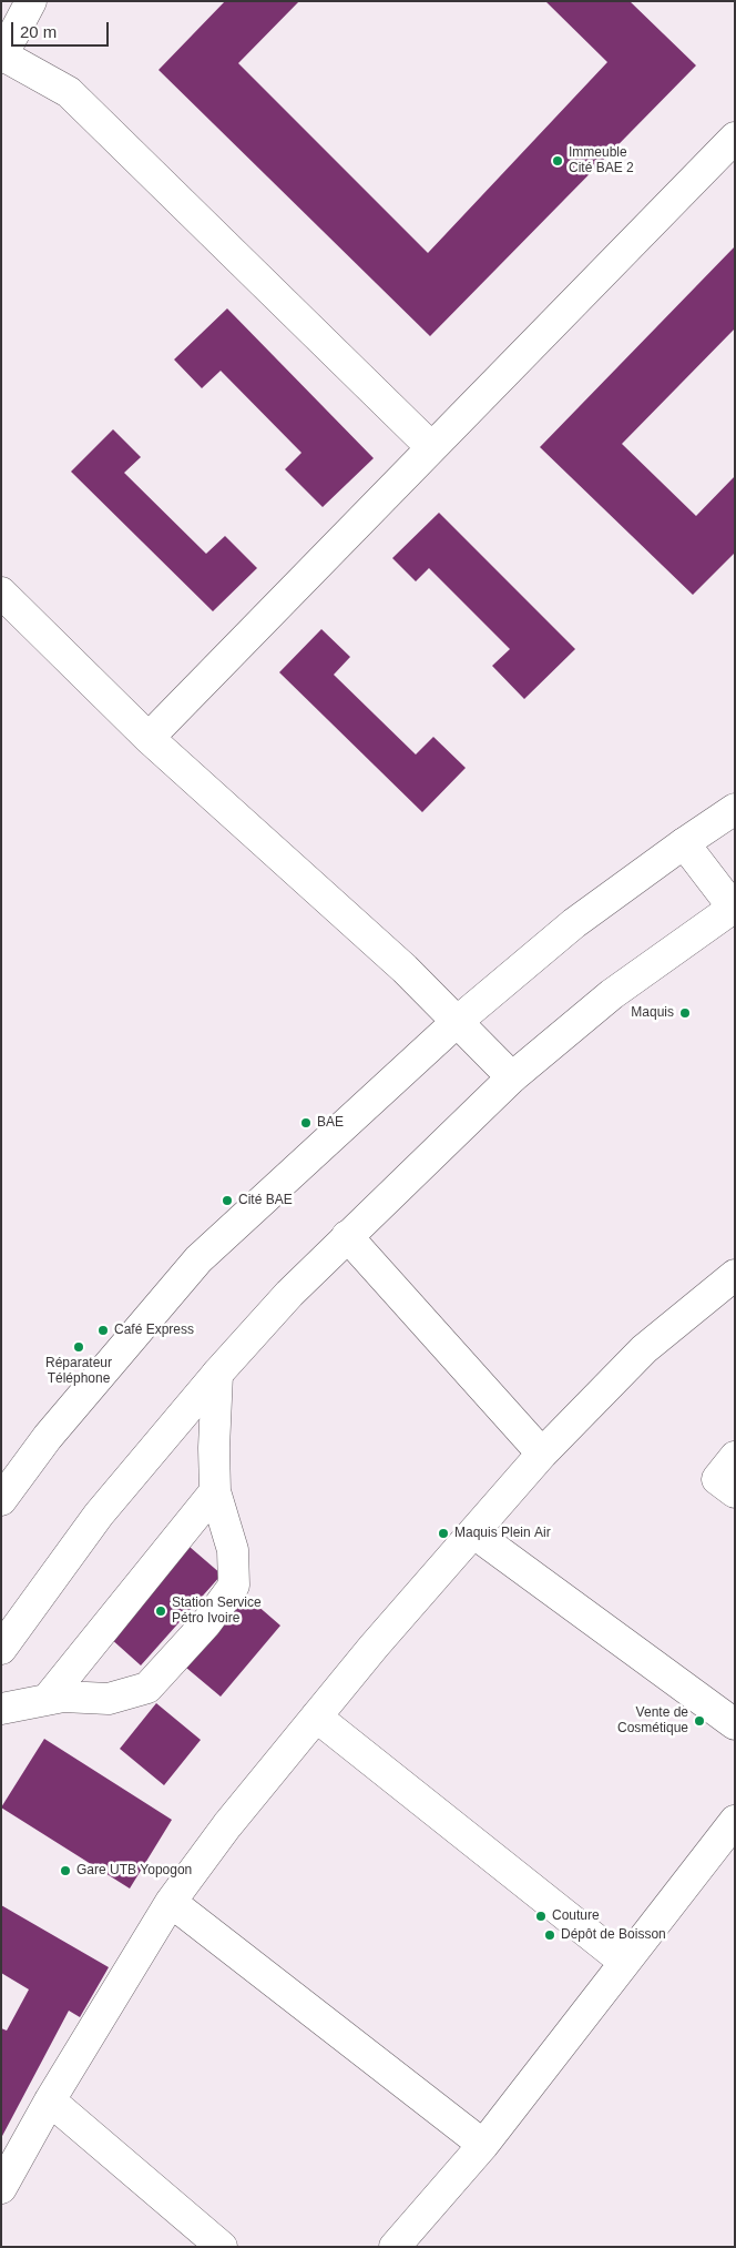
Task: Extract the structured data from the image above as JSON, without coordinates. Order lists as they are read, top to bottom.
{
  "places": [
    "Immeuble Cité BAE 2",
    "Maquis",
    "BAE",
    "Cité BAE",
    "Café Express",
    "Réparateur Téléphone",
    "Maquis Plein Air",
    "Station Service Pétro Ivoire",
    "Vente de Cosmétique",
    "Gare UTB Yopogon",
    "Couture",
    "Dépôt de Boisson"
  ],
  "scale_bar": "20 m"
}
